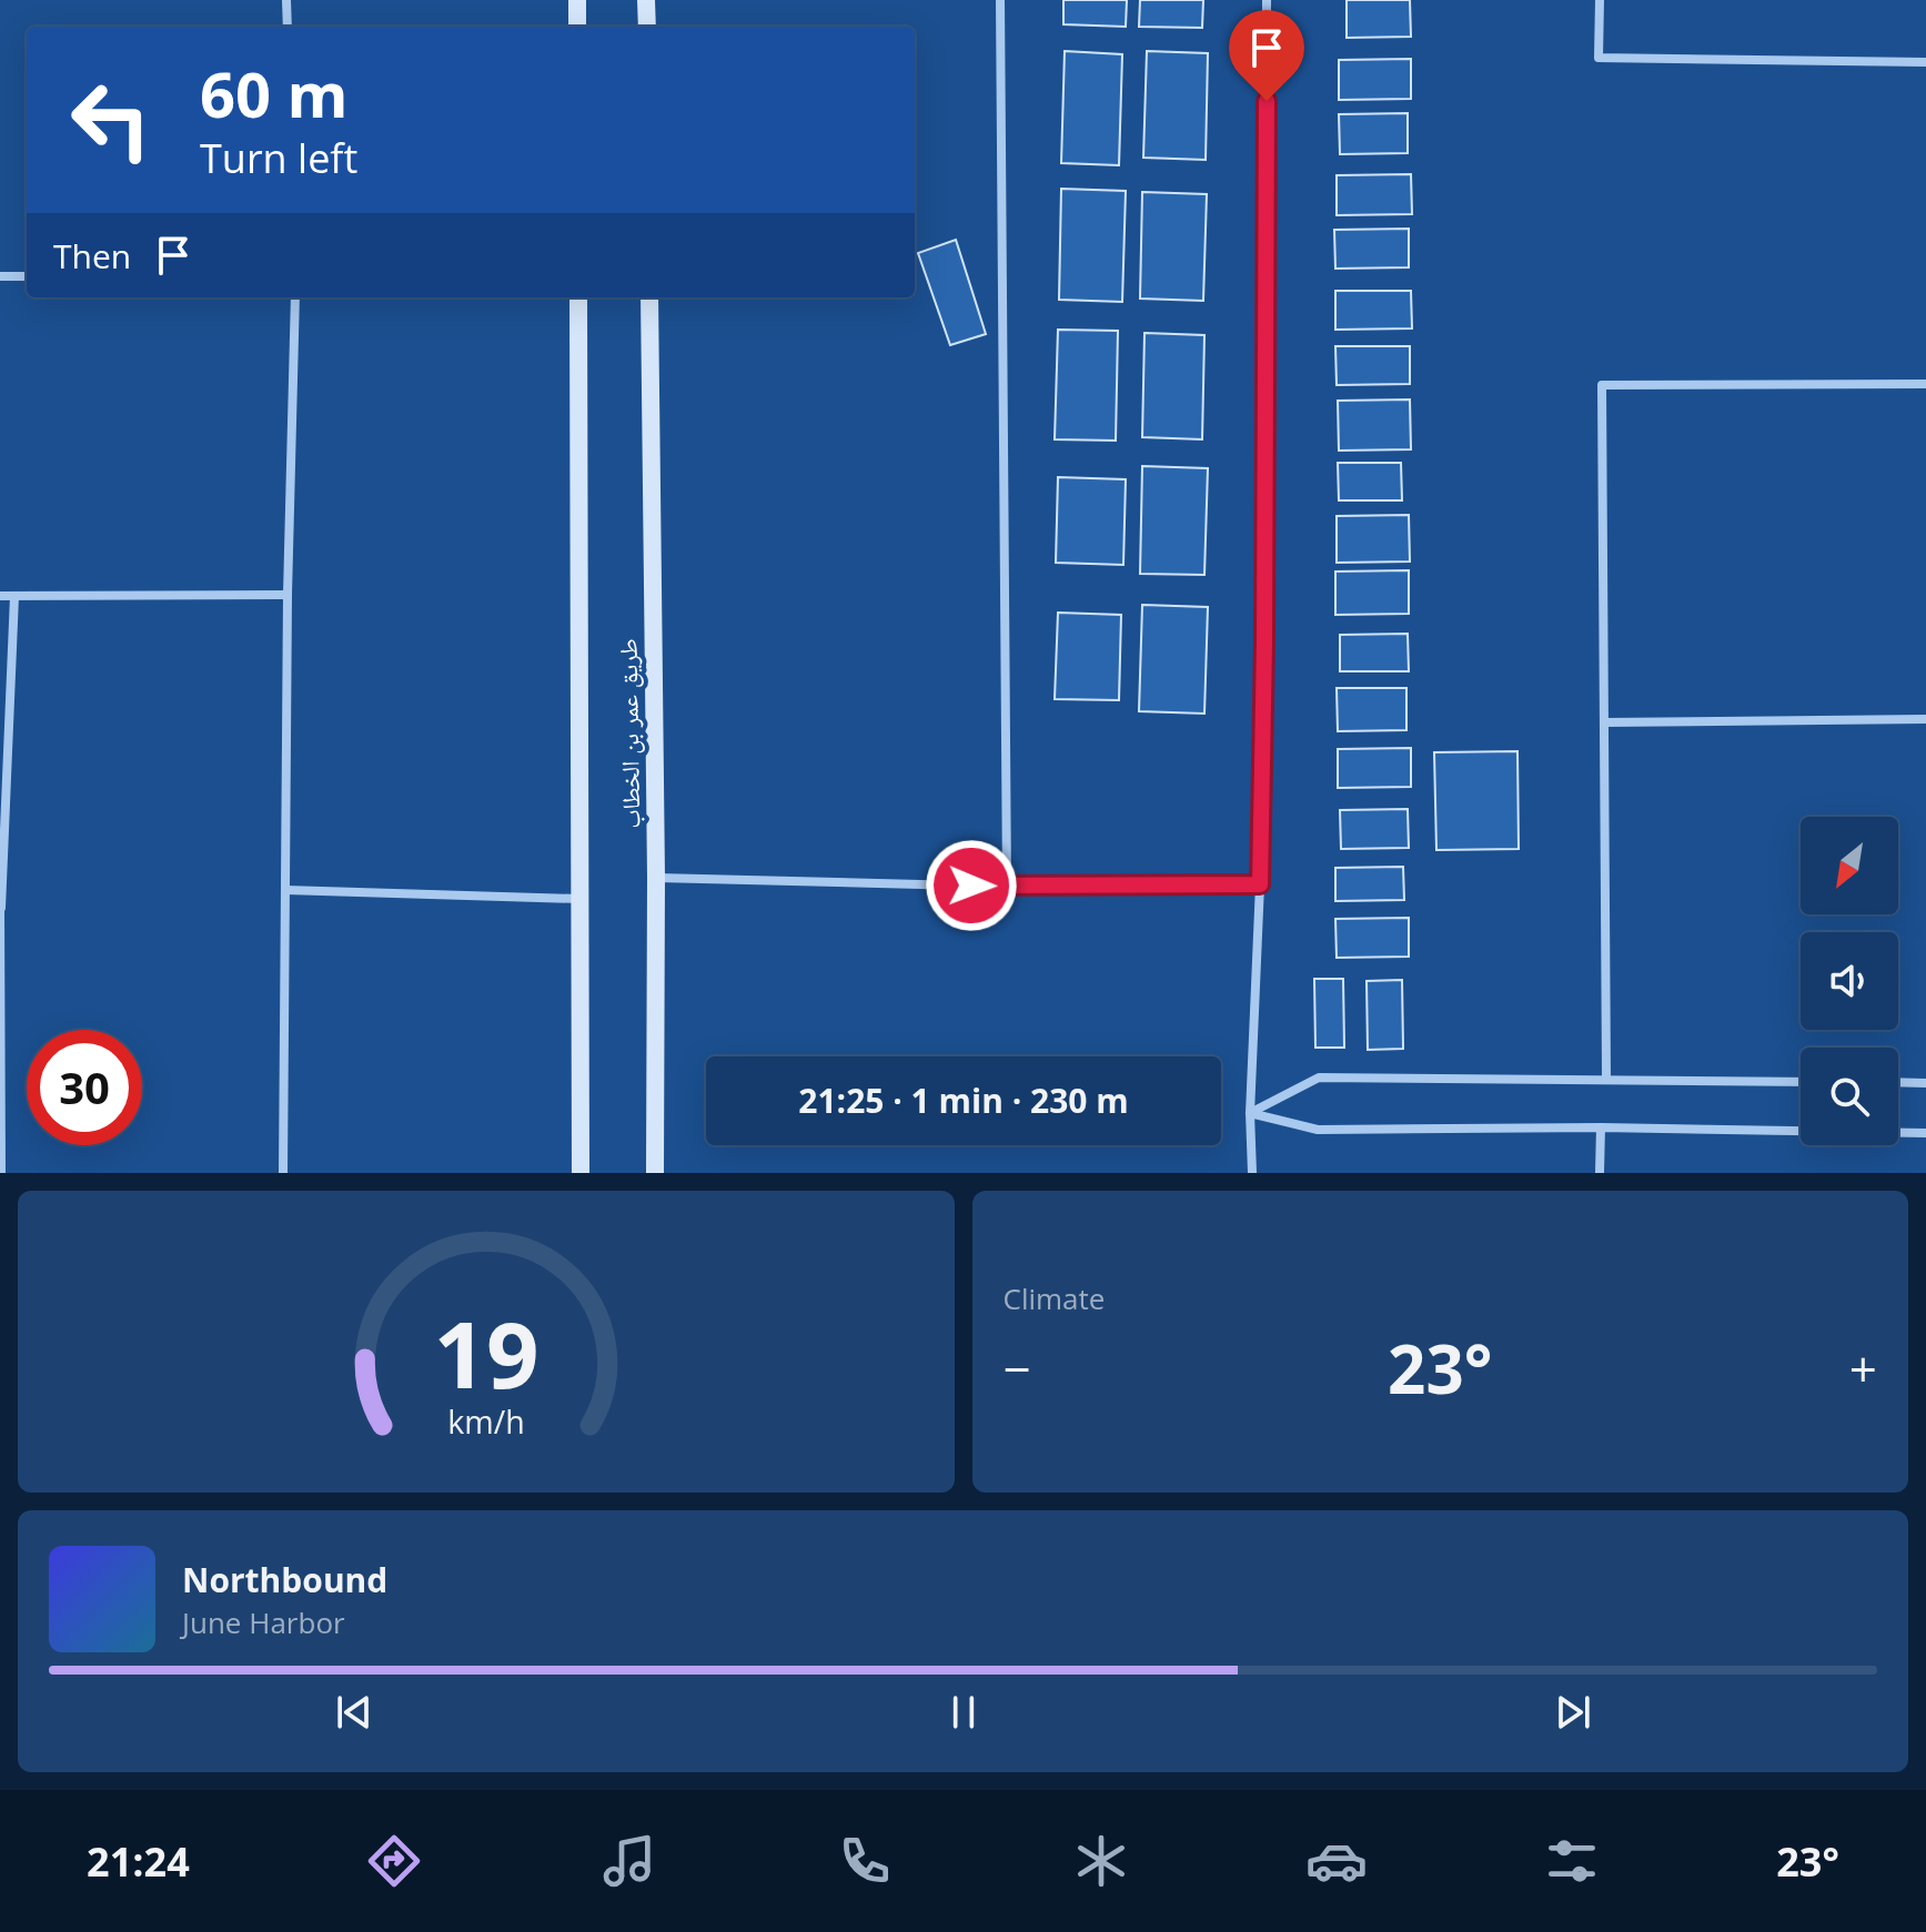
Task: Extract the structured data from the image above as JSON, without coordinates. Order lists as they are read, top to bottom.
{
  "streets": {
    "main road": ["طريق عمر بن الخطاب"]
  },
  "north": "bottom left",
  "page": {
    "turn": ["60 m", "Turn left"],
    "then": "Then",
    "limit": "30",
    "trip": "21:25 · 1 min · 230 m",
    "tile": "Climate",
    "heat": ["−", "23°", "+"],
    "song": ["Northbound", "June Harbor"],
    "tabs": ["21:24", "23°"],
    "gauge": ["19", "km/h"]
  }
}
